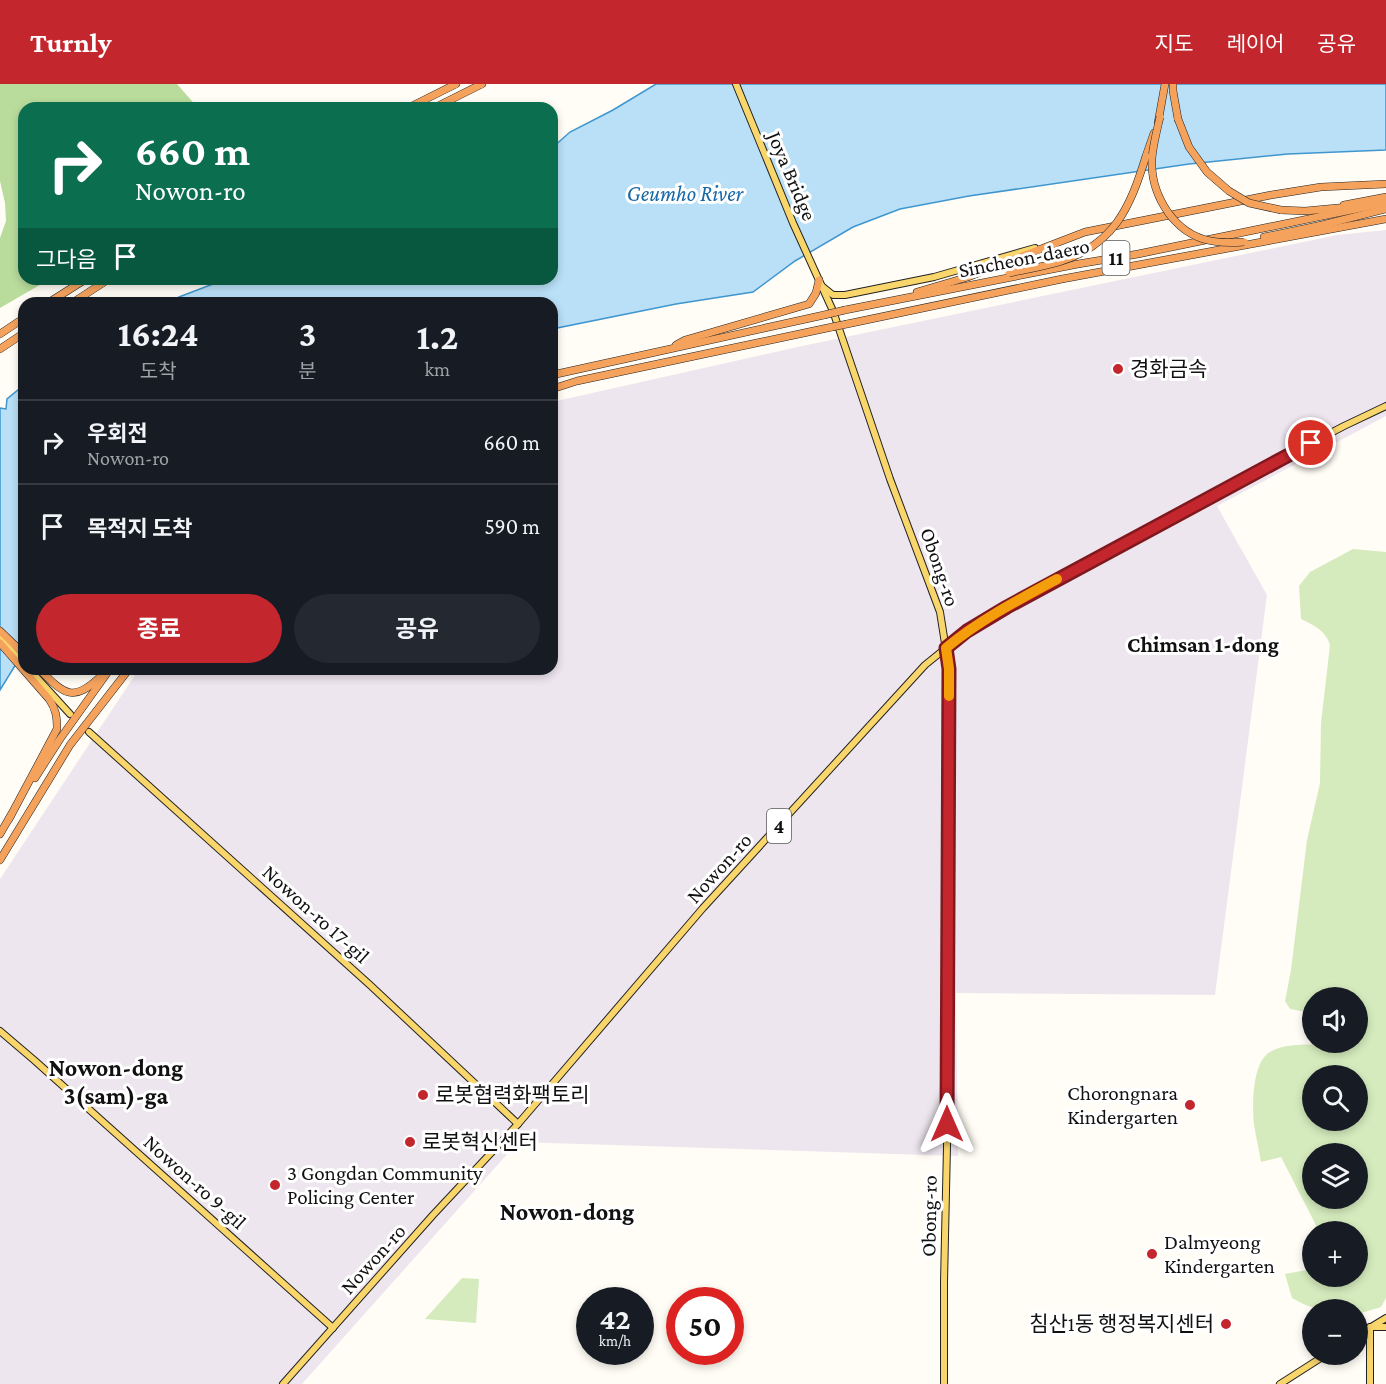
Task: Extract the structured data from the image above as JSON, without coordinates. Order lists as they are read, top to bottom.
{
  "streets": {
    "highway": ["Sincheon-daero", "11"],
    "main road": [
      "Joya Bridge",
      "Obong-ro",
      "4",
      "Nowon-ro",
      "Nowon-ro 17-gil",
      "Nowon-ro 9-gil"
    ]
  },
  "crossings": [
    ["Joya Bridge", "Obong-ro"],
    ["Obong-ro", "Nowon-ro"],
    ["Nowon-ro", "Nowon-ro 17-gil"],
    ["Nowon-ro", "Nowon-ro 9-gil"]
  ],
  "districts": ["Chimsan 1-dong", "Nowon-dong 3(sam)-ga", "Nowon-dong"],
  "water": ["Geumho River"],
  "places": [
    "경화금속",
    "로봇협력화팩토리",
    "Chorongnara Kindergarten",
    "로봇혁신센터",
    "3 Gongdan Community Policing Center",
    "Dalmyeong Kindergarten",
    "침산1동 행정복지센터"
  ],
  "page": {
    "header": "Turnly",
    "nav": ["지도", "레이어", "공유"],
    "turn": ["660 m", "Nowon-ro"],
    "then": "그다음",
    "eta": [
      "16:24",
      "도착",
      "3",
      "분",
      "1.2",
      "km"
    ],
    "list": [
      {
        "name": "우회전",
        "note": "Nowon-ro",
        "value": "660 m"
      },
      {
        "name": "목적지 도착",
        "value": "590 m"
      }
    ],
    "buttons": ["종료", "공유"],
    "map_buttons": ["+", "−"],
    "speed": "42 km/h",
    "limit": "50"
  }
}
